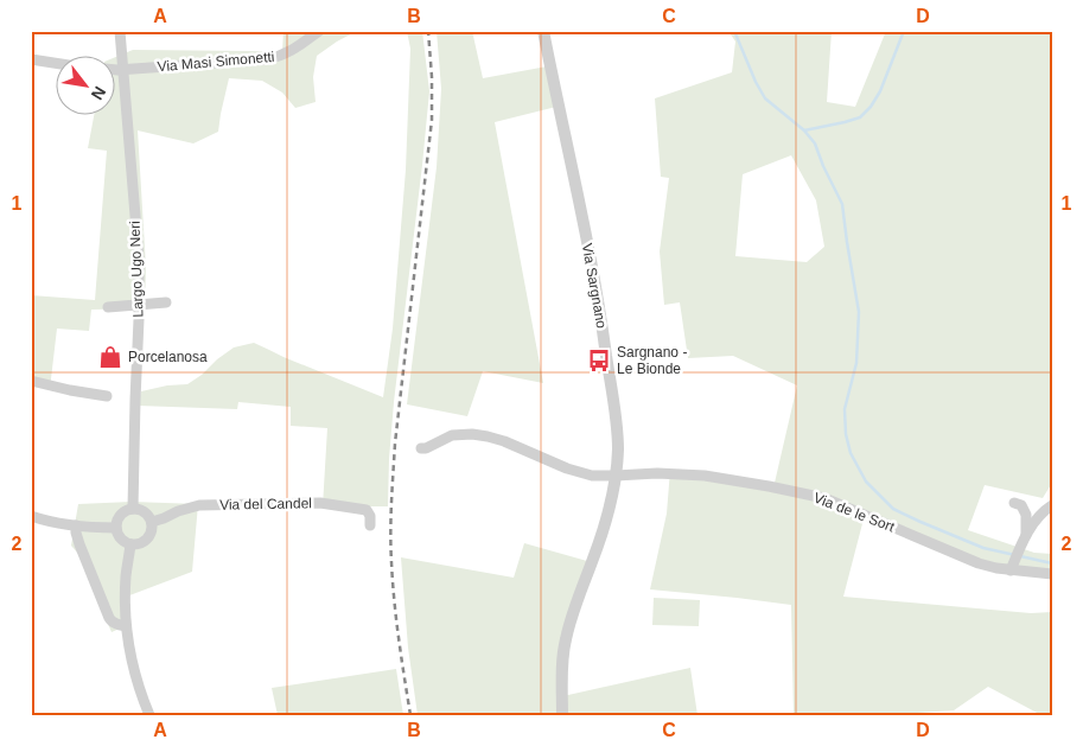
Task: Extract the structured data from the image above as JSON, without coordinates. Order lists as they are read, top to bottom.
{
  "streets": {
    "street": [
      "Via Masi Simonetti",
      "Largo Ugo Neri",
      "Via Sargnano",
      "Via del Candel",
      "Via de le Sort"
    ]
  },
  "crossings": [
    ["Via Masi Simonetti", "Largo Ugo Neri"],
    ["Largo Ugo Neri", "Via del Candel"],
    ["Via Sargnano", "Via de le Sort"]
  ],
  "places": {
    "shop": ["Porcelanosa"],
    "bus stop": ["Sargnano - Le Bionde"]
  },
  "north": "bottom right",
  "grid": {
    "columns": [
      "A",
      "B",
      "C",
      "D"
    ],
    "rows": ["1", "2"]
  }
}
